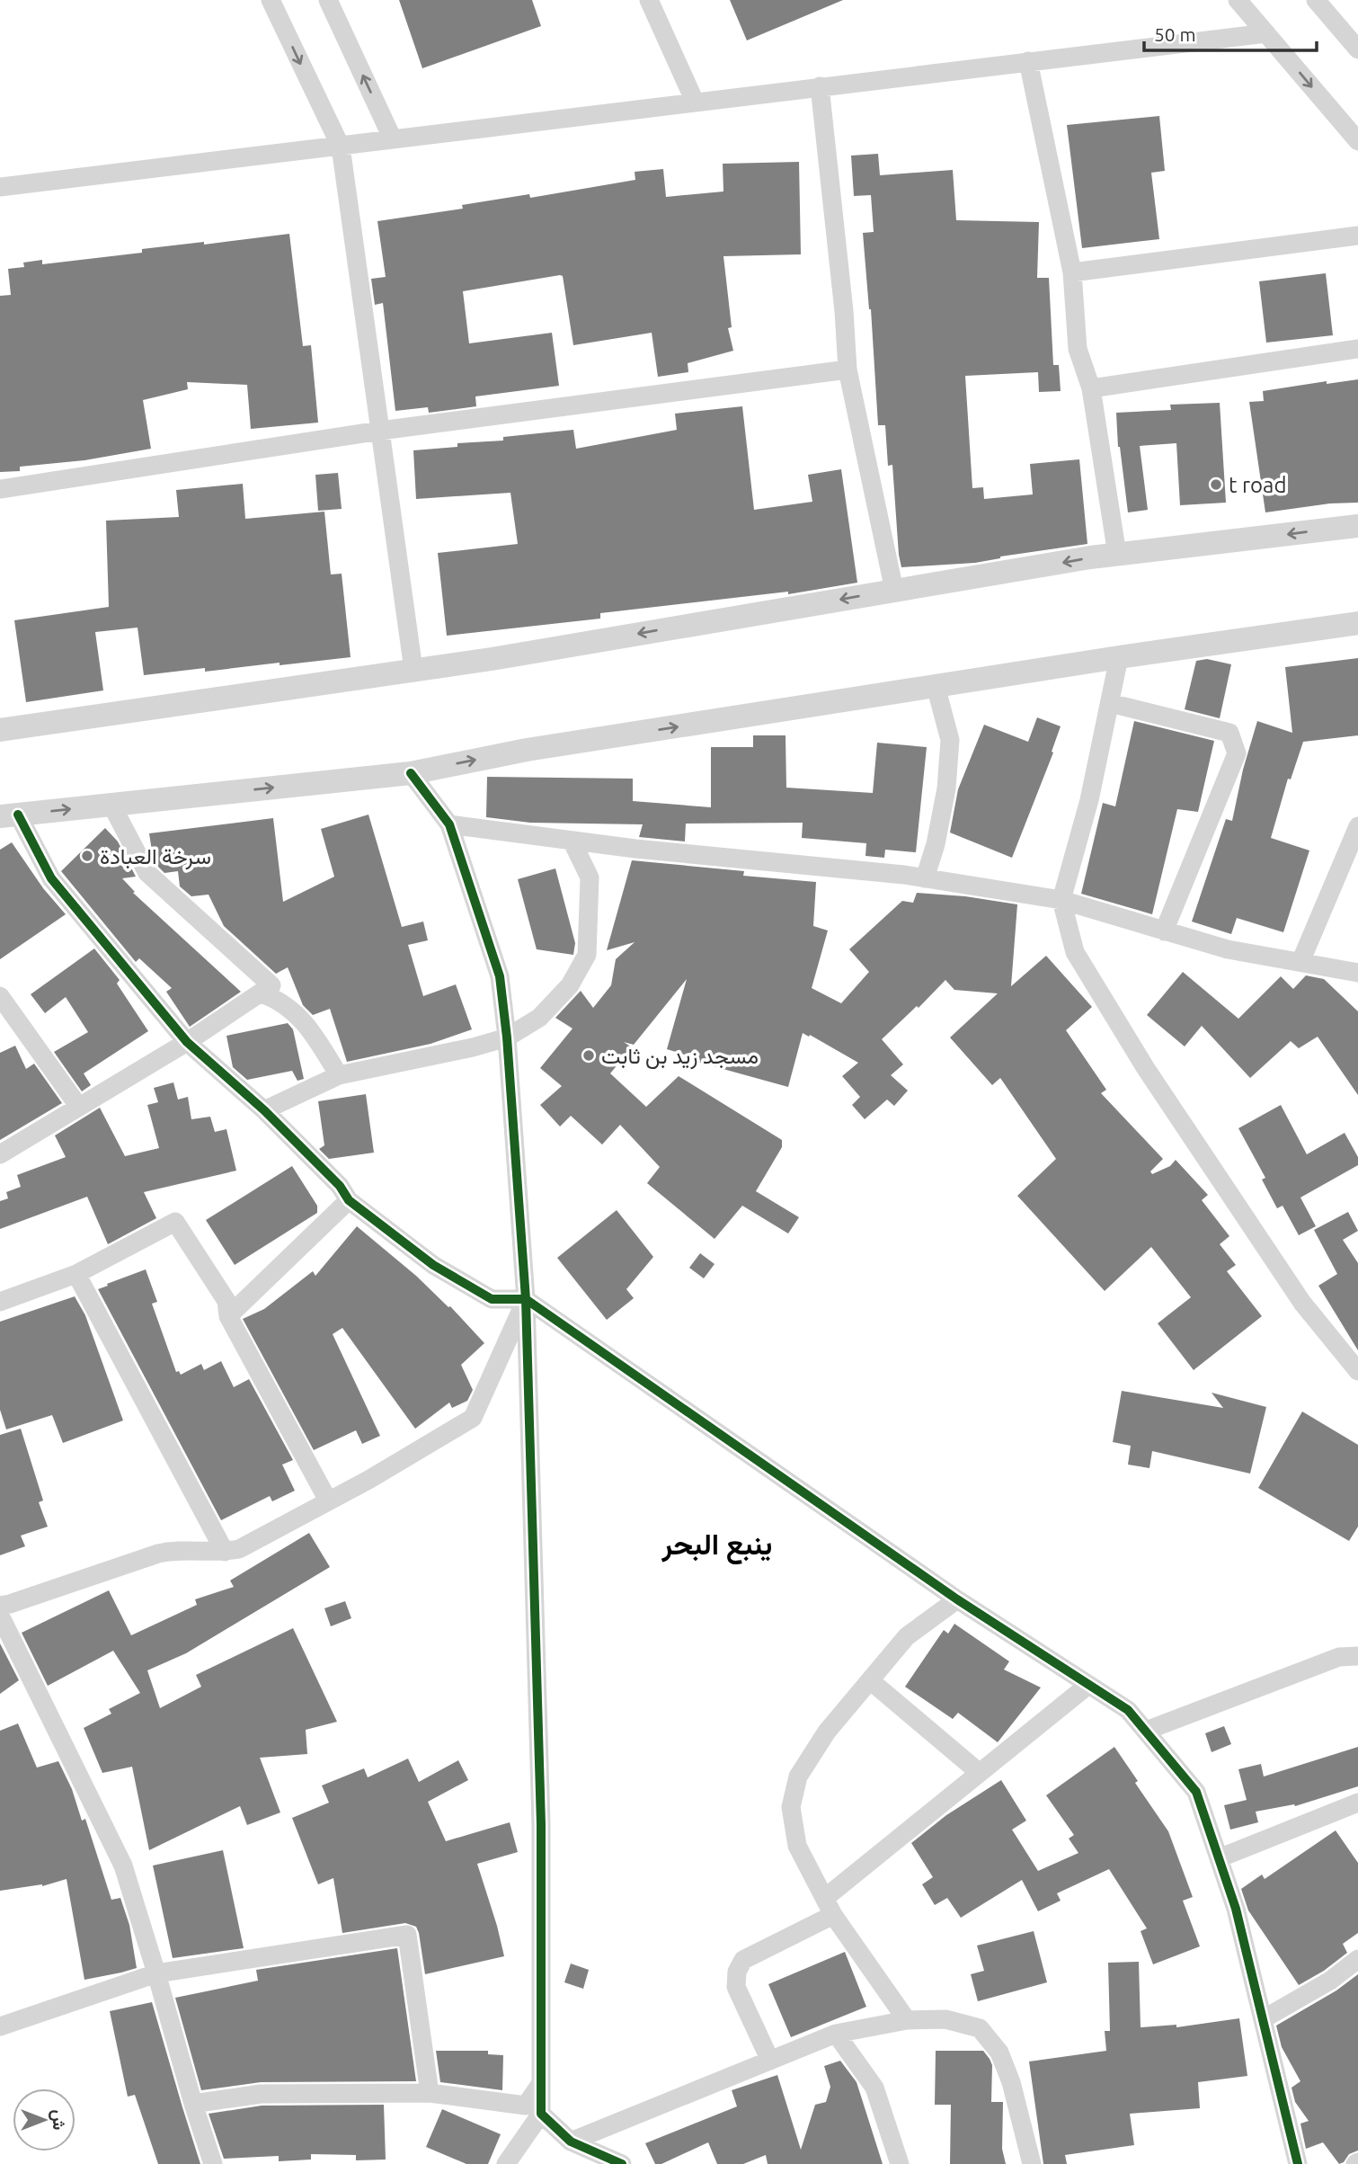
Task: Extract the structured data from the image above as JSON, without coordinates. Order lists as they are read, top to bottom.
{
  "districts": ["ينبع البحر"],
  "places": ["t road", "سرخة العبادة", "مسجد زيد بن ثابت"],
  "scale_bar": "50 m",
  "north": "right"
}
